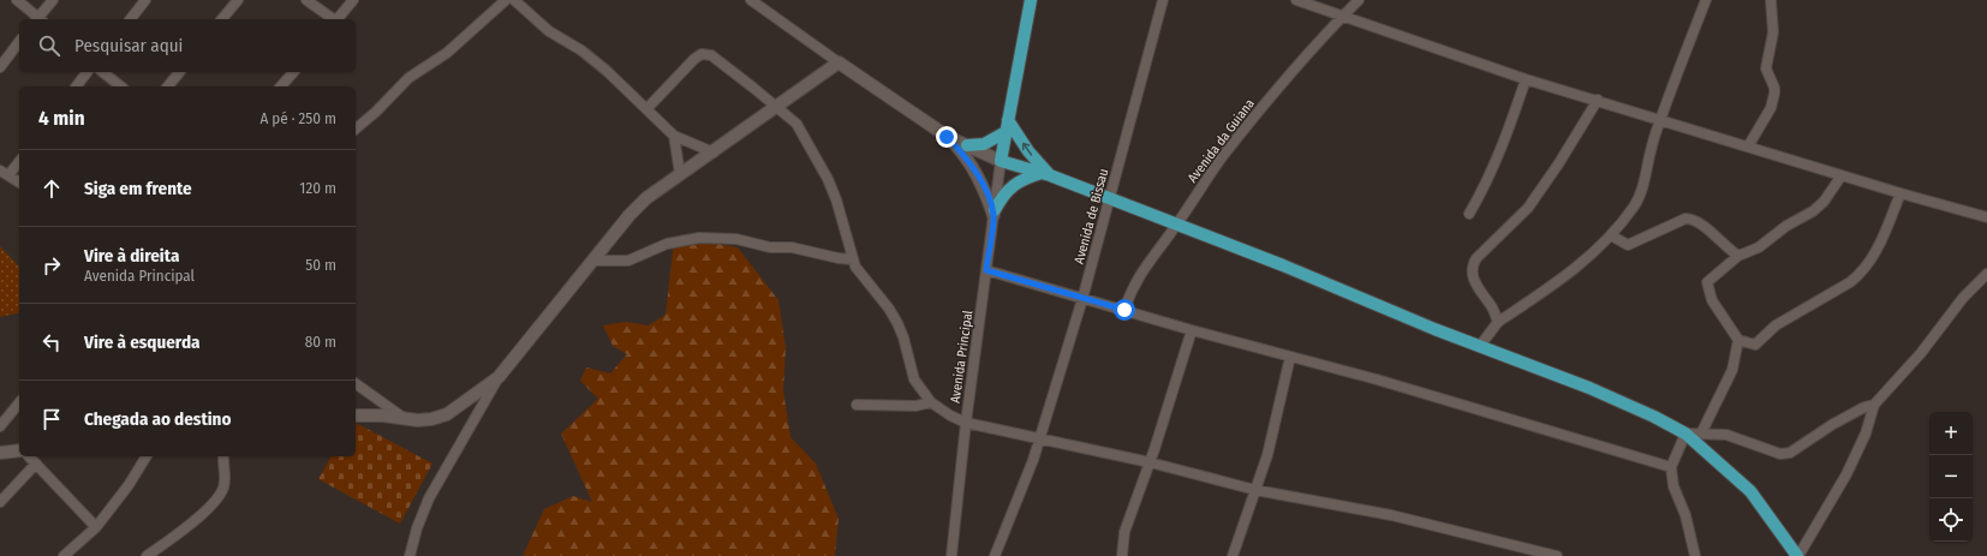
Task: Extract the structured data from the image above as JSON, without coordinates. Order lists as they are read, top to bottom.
{
  "streets": {
    "street": ["Avenida da Guiana", "Avenida de Bissau", "Avenida Principal"]
  },
  "page": {
    "search": "Pesquisar aqui",
    "heading": ["4 min", "A pé · 250 m"],
    "list": [
      ["Siga em frente", "120 m"],
      ["Vire à direita", "Avenida Principal", "50 m"],
      ["Vire à esquerda", "80 m"],
      "Chegada ao destino"
    ],
    "map_buttons": ["+", "−"]
  }
}
